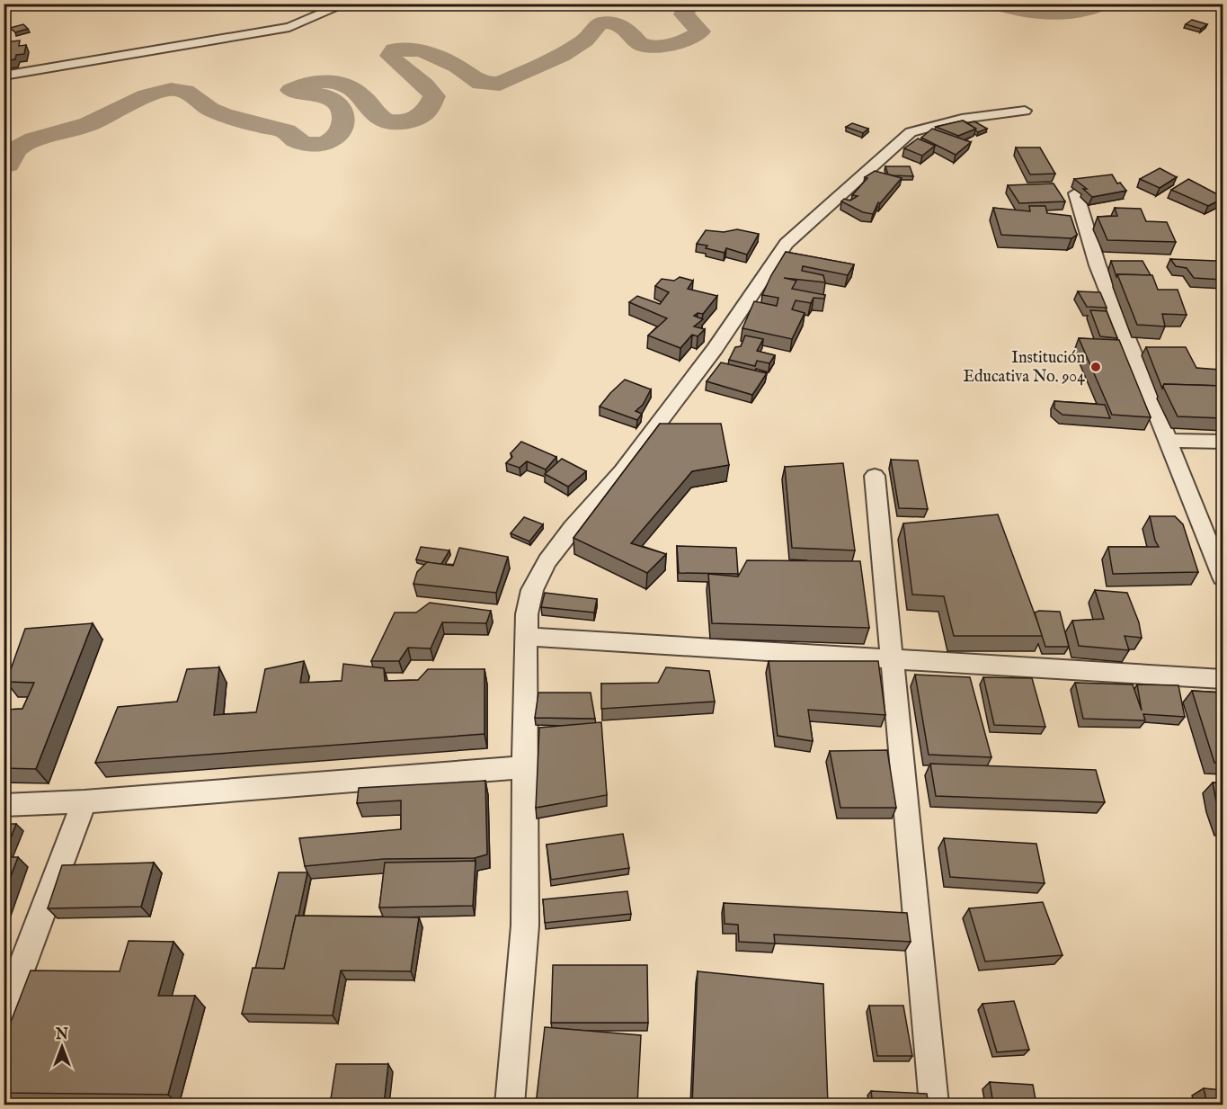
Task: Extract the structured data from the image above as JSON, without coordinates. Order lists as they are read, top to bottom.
{
  "places": ["Institución Educativa No. 904"],
  "north": "top"
}
